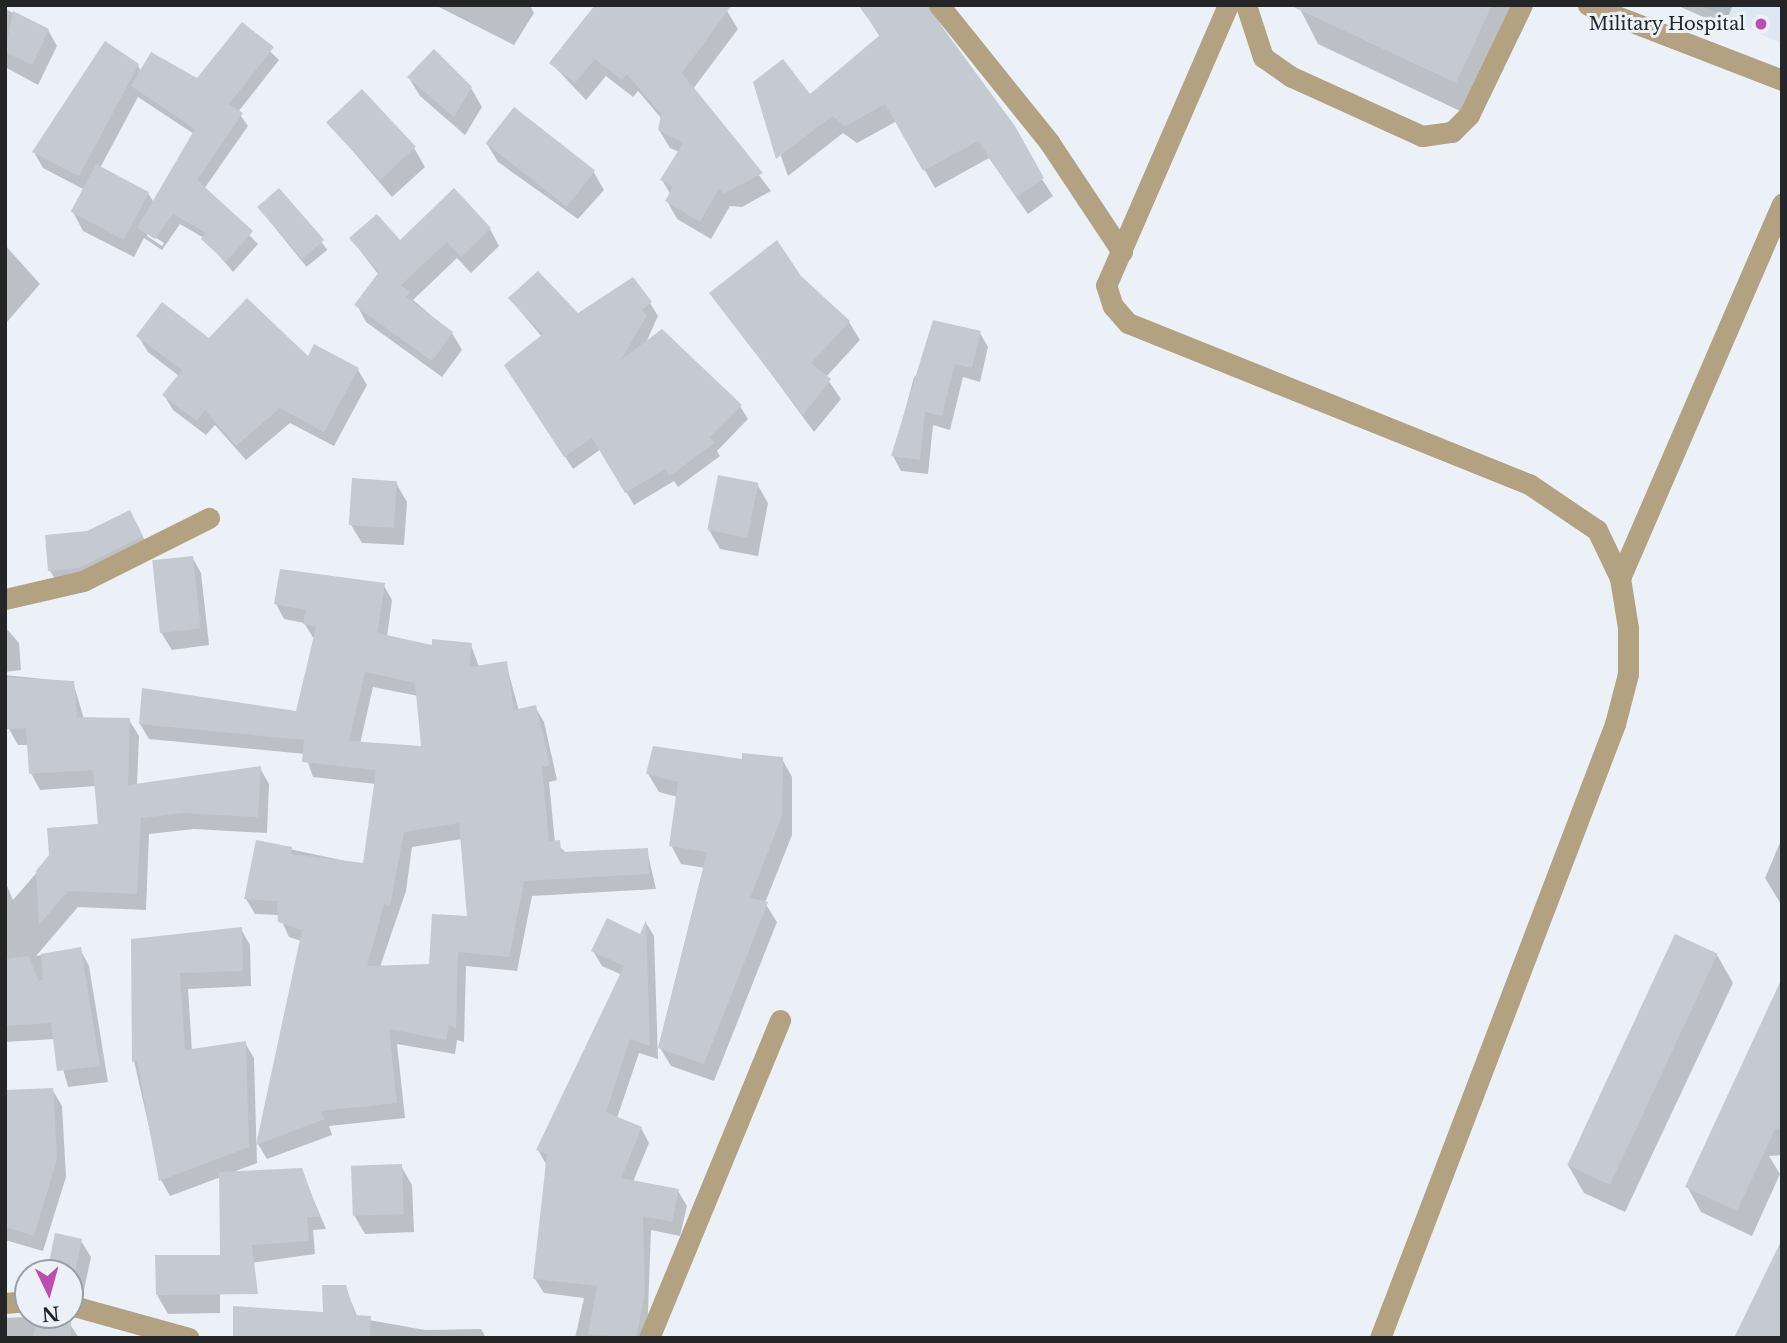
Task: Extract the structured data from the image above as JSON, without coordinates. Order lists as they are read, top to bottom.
{
  "places": ["Military Hospital"],
  "north": "bottom"
}
